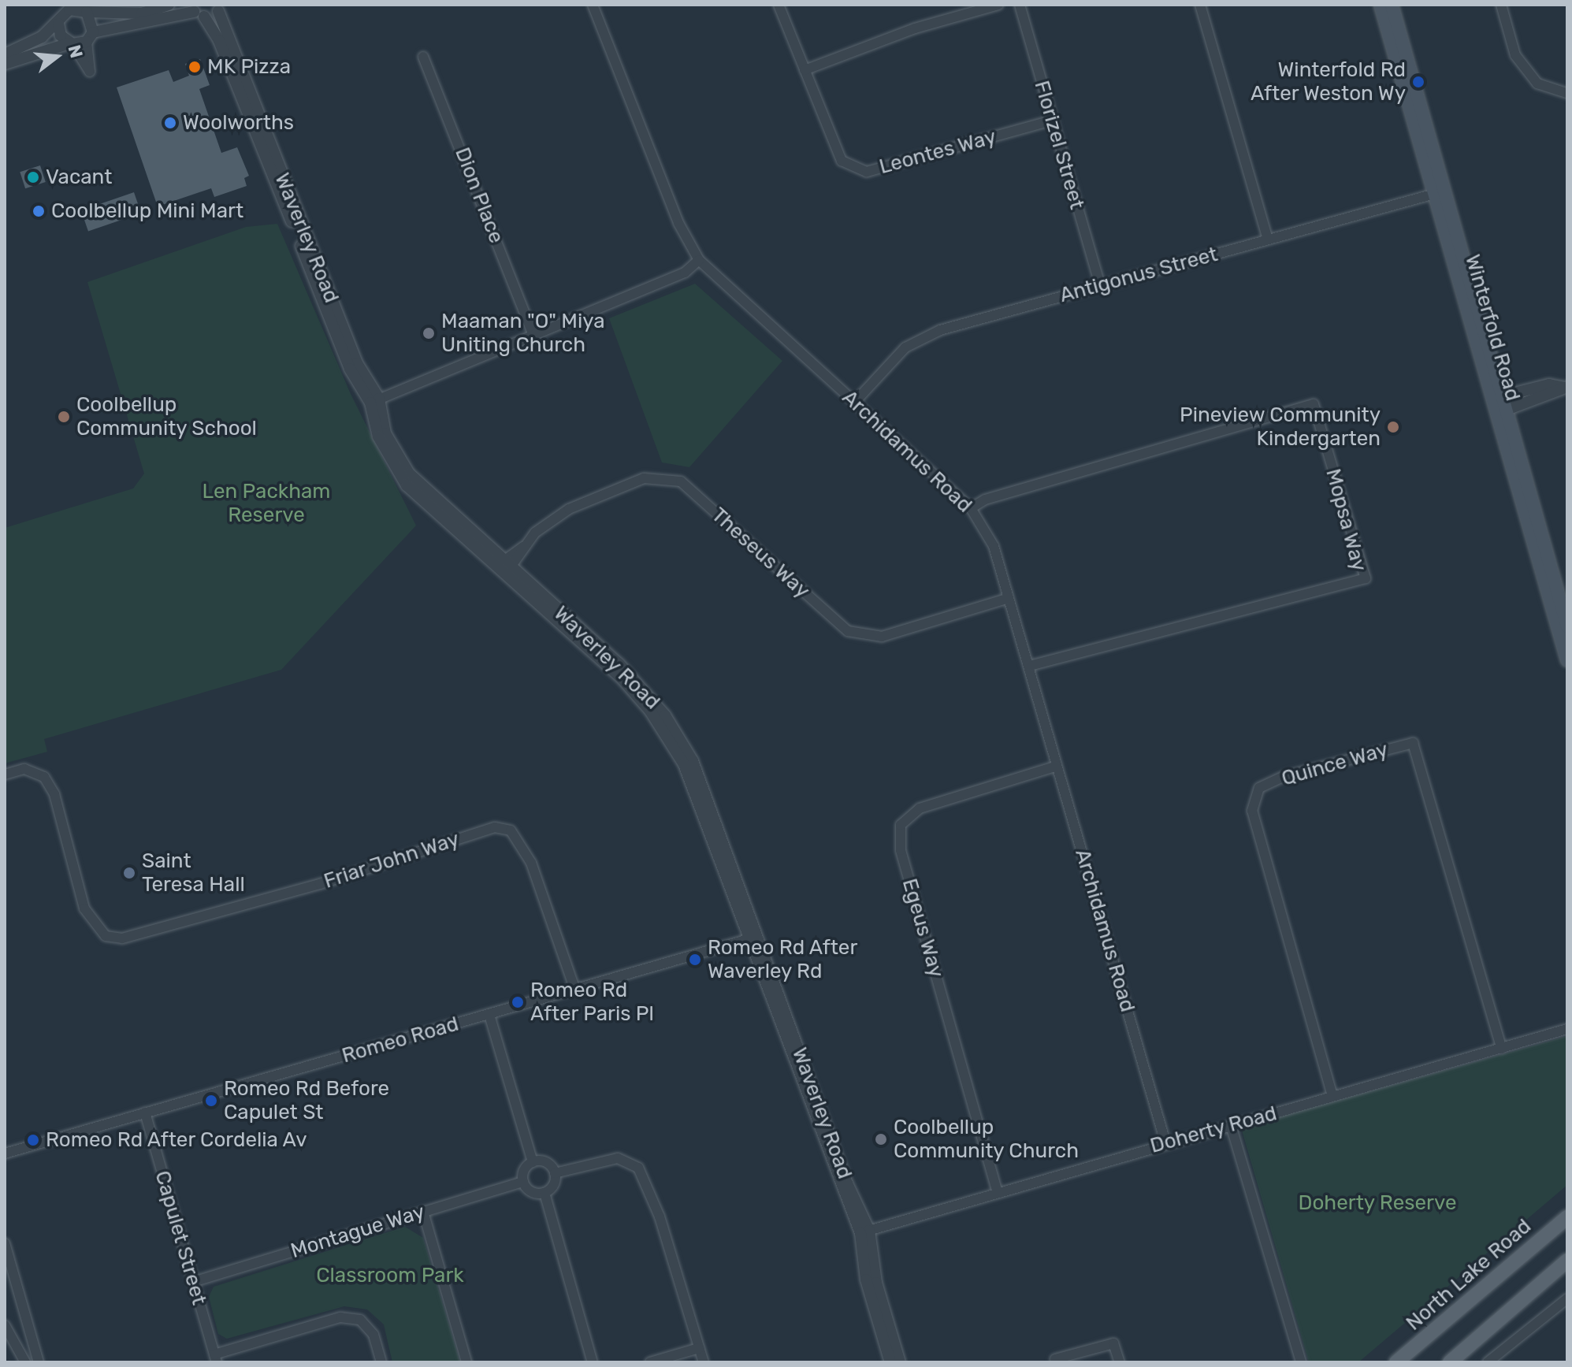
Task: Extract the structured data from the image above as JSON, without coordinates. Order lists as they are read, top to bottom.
{
  "streets": {
    "main road": ["Winterfold Road", "North Lake Road"],
    "street": [
      "Florizel Street",
      "Leontes Way",
      "Dion Place",
      "Waverley Road",
      "Antigonus Street",
      "Archidamus Road",
      "Mopsa Way",
      "Theseus Way",
      "Quince Way",
      "Friar John Way",
      "Egeus Way",
      "Romeo Road",
      "Doherty Road",
      "Montague Way",
      "Capulet Street"
    ]
  },
  "crossings": [
    ["Florizel Street", "Leontes Way"],
    ["Florizel Street", "Antigonus Street"],
    ["Waverley Road", "Theseus Way"],
    ["Waverley Road", "Romeo Road"],
    ["Waverley Road", "Doherty Road"],
    ["Antigonus Street", "Winterfold Road"],
    ["Antigonus Street", "Archidamus Road"],
    ["Archidamus Road", "Mopsa Way"],
    ["Archidamus Road", "Theseus Way"],
    ["Archidamus Road", "Egeus Way"],
    ["Archidamus Road", "Doherty Road"],
    ["Quince Way", "Doherty Road"],
    ["Friar John Way", "Romeo Road"],
    ["Egeus Way", "Doherty Road"],
    ["Romeo Road", "Capulet Street"],
    ["Montague Way", "Capulet Street"]
  ],
  "parks": ["Len Packham Reserve", "Doherty Reserve", "Classroom Park"],
  "places": [
    "MK Pizza",
    "Winterfold Rd After Weston Wy",
    "Woolworths",
    "Vacant",
    "Coolbellup Mini Mart",
    "Maaman \"O\" Miya Uniting Church",
    "Coolbellup Community School",
    "Pineview Community Kindergarten",
    "Saint Teresa Hall",
    "Romeo Rd After Waverley Rd",
    "Romeo Rd After Paris Pl",
    "Romeo Rd Before Capulet St",
    "Coolbellup Community Church",
    "Romeo Rd After Cordelia Av"
  ],
  "north": "right"
}
